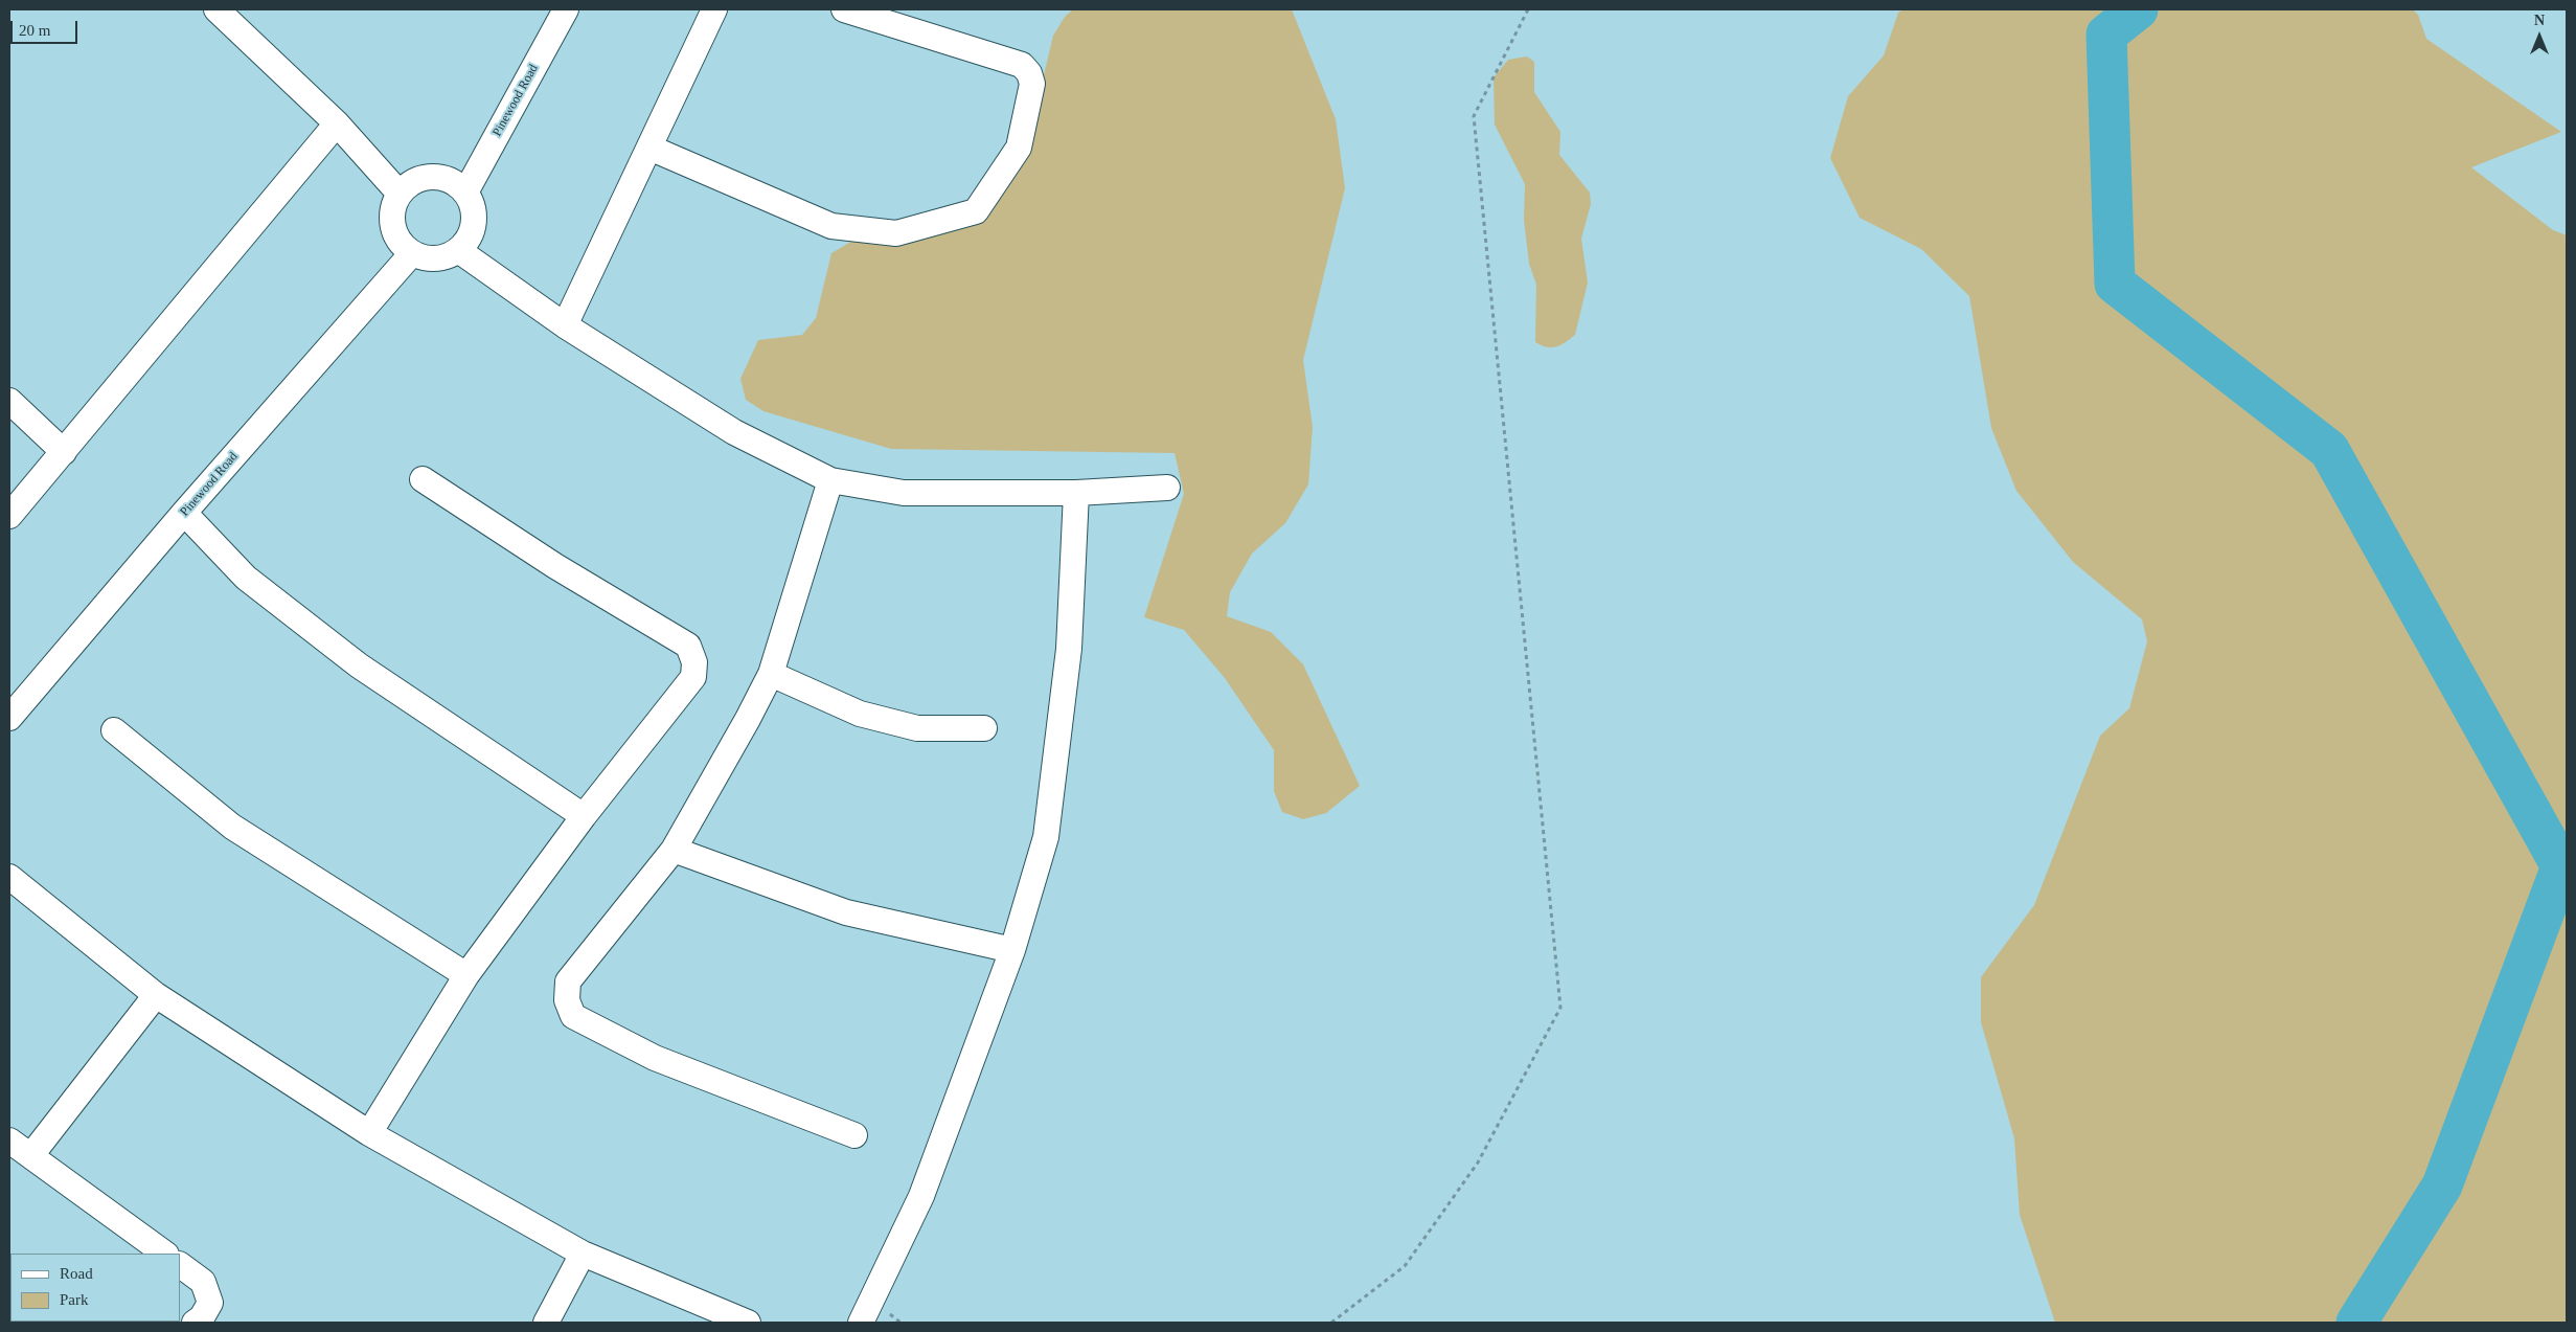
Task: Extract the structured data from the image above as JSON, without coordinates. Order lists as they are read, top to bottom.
{
  "streets": {
    "street": ["Pinewood Road"]
  },
  "legend": ["Road", "Park"],
  "scale_bar": "20 m",
  "north": "top"
}
